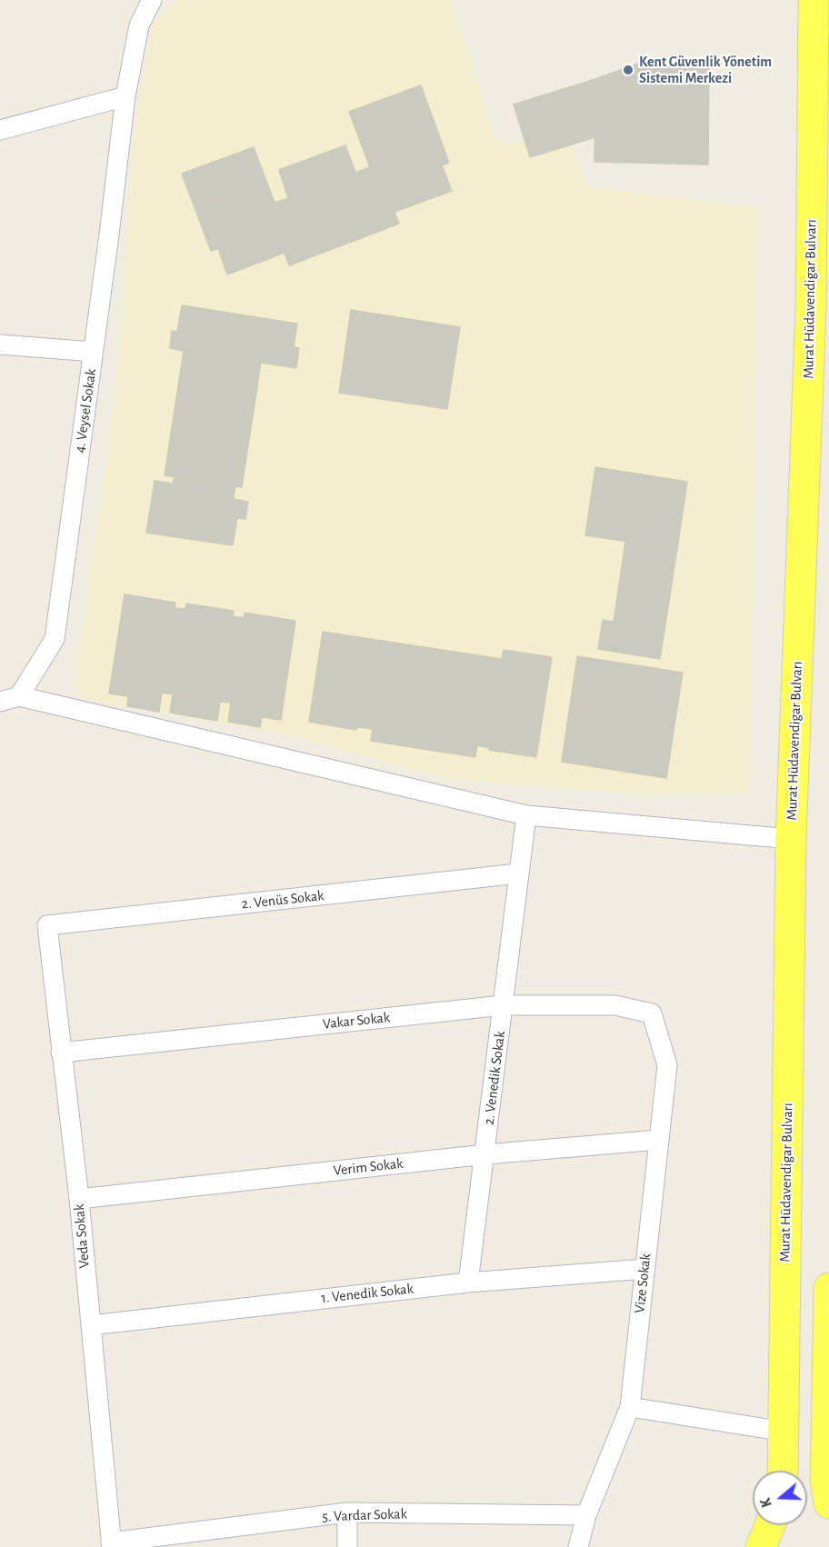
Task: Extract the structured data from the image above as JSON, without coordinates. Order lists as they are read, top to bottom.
{
  "streets": {
    "main road": ["Murat Hüdavendigar Bulvarı"],
    "street": [
      "4. Veysel Sokak",
      "2. Venüs Sokak",
      "Vakar Sokak",
      "2. Venedik Sokak",
      "Verim Sokak",
      "Veda Sokak",
      "Vize Sokak",
      "1. Venedik Sokak",
      "5. Vardar Sokak"
    ]
  },
  "crossings": [
    ["2. Venüs Sokak", "2. Venedik Sokak"],
    ["2. Venüs Sokak", "Veda Sokak"],
    ["Vakar Sokak", "2. Venedik Sokak"],
    ["Vakar Sokak", "Veda Sokak"],
    ["Vakar Sokak", "Vize Sokak"],
    ["2. Venedik Sokak", "Verim Sokak"],
    ["2. Venedik Sokak", "1. Venedik Sokak"],
    ["Verim Sokak", "Veda Sokak"],
    ["Verim Sokak", "Vize Sokak"],
    ["Veda Sokak", "1. Venedik Sokak"],
    ["Veda Sokak", "5. Vardar Sokak"],
    ["Vize Sokak", "1. Venedik Sokak"],
    ["Vize Sokak", "5. Vardar Sokak"]
  ],
  "places": ["Kent Güvenlik Yönetim Sistemi Merkezi"],
  "north": "left"
}
